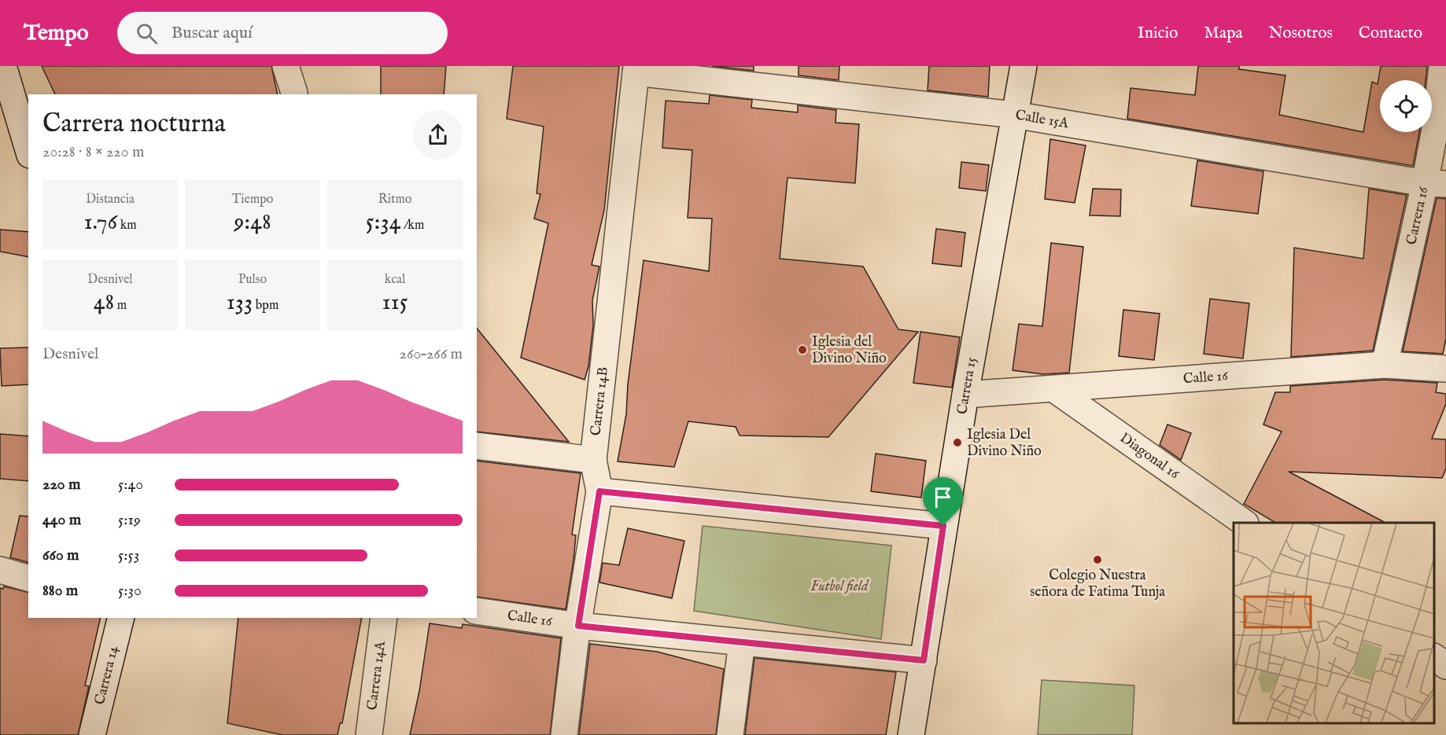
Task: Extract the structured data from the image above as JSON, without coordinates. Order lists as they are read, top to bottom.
{
  "streets": {
    "street": [
      "Calle 15A",
      "Carrera 16",
      "Calle 16",
      "Carrera 15",
      "Carrera 14B",
      "Diagonal 16",
      "Carrera 14",
      "Carrera 14A"
    ]
  },
  "crossings": [
    ["Calle 15A", "Carrera 16"],
    ["Calle 15A", "Carrera 15"],
    ["Calle 15A", "Carrera 14B"],
    ["Carrera 16", "Calle 16"],
    ["Calle 16", "Carrera 15"],
    ["Calle 16", "Carrera 14B"],
    ["Calle 16", "Diagonal 16"]
  ],
  "parks": ["Futbol field"],
  "places": ["Iglesia del Divino Niño", "Iglesia Del Divino Niño", "Colegio Nuestra señora de Fatima Tunja"],
  "page": {
    "header": "Tempo",
    "search": "Buscar aquí",
    "nav": [
      "Inicio",
      "Mapa",
      "Nosotros",
      "Contacto"
    ],
    "heading": ["Carrera nocturna", "20:28 · 8 × 220 m"],
    "stats": [
      ["Distancia", "1.76 km"],
      ["Tiempo", "9:48"],
      ["Ritmo", "5:34 /km"],
      ["Desnivel", "48 m"],
      ["Pulso", "133 bpm"],
      ["kcal", "115"]
    ],
    "chart": ["Desnivel", "260–266 m"],
    "list": [
      {
        "name": "220 m",
        "note": "5:40"
      },
      {
        "name": "440 m",
        "note": "5:19"
      },
      {
        "name": "660 m",
        "note": "5:53"
      },
      {
        "name": "880 m",
        "note": "5:30"
      }
    ]
  }
}
